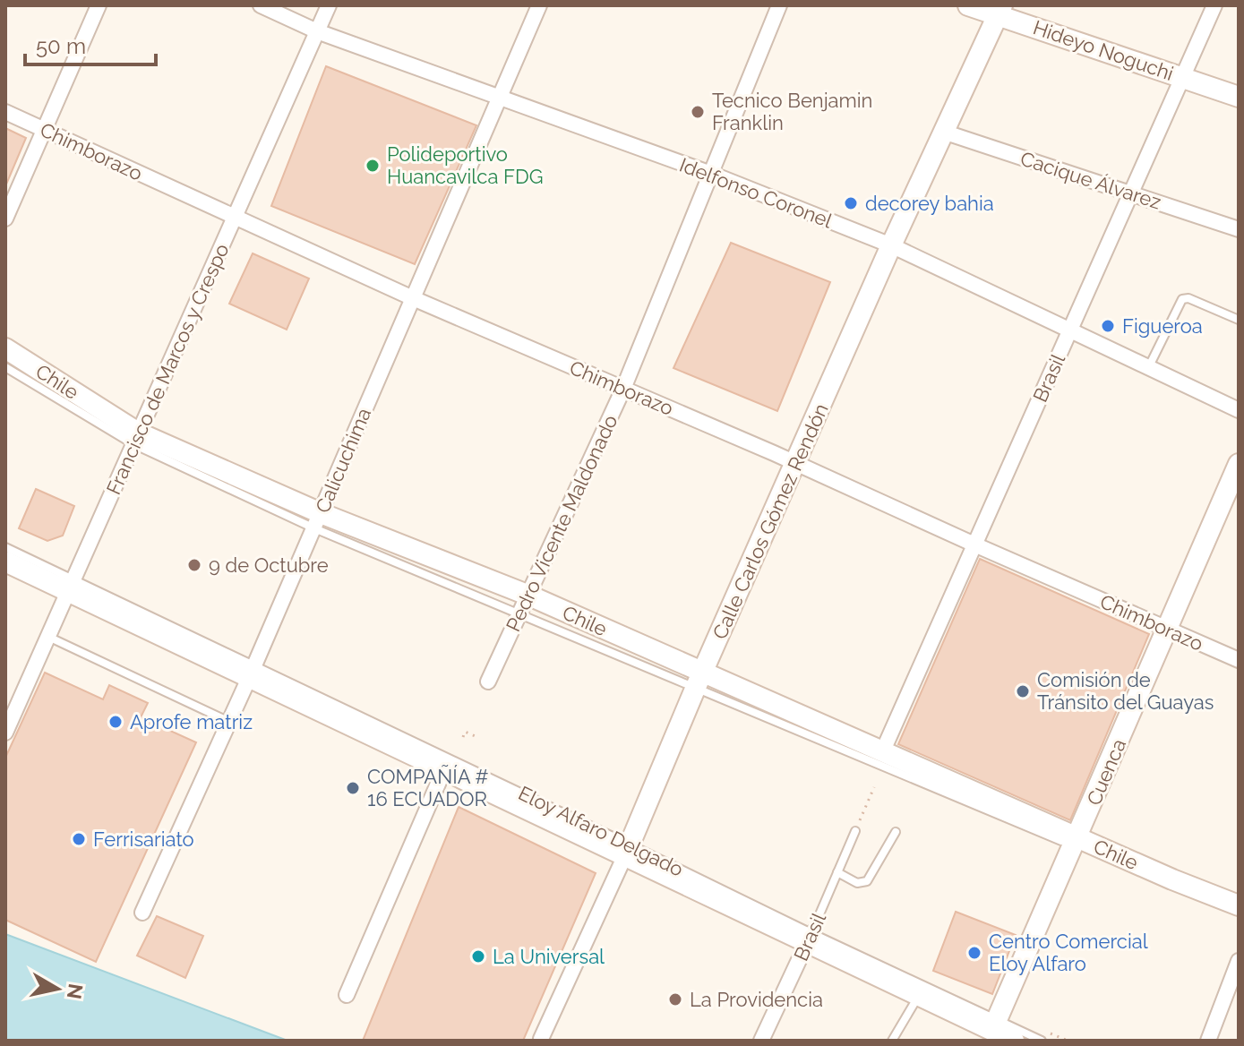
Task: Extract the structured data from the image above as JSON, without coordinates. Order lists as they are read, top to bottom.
{
  "streets": {
    "main road": [
      "Hideyo Noguchi",
      "Chile",
      "Calle Carlos Gómez Rendón",
      "Cuenca",
      "Eloy Alfaro Delgado"
    ],
    "street": [
      "Chimborazo",
      "Cacique Álvarez",
      "Idelfonso Coronel",
      "Francisco de Marcos y Crespo",
      "Brasil",
      "Calicuchima",
      "Pedro Vicente Maldonado"
    ]
  },
  "crossings": [
    ["Hideyo Noguchi", "Brasil"],
    ["Hideyo Noguchi", "Calle Carlos Gómez Rendón"],
    ["Chimborazo", "Francisco de Marcos y Crespo"],
    ["Chimborazo", "Brasil"],
    ["Chimborazo", "Calicuchima"],
    ["Chimborazo", "Calle Carlos Gómez Rendón"],
    ["Chimborazo", "Pedro Vicente Maldonado"],
    ["Chimborazo", "Cuenca"],
    ["Cacique Álvarez", "Brasil"],
    ["Cacique Álvarez", "Calle Carlos Gómez Rendón"],
    ["Idelfonso Coronel", "Francisco de Marcos y Crespo"],
    ["Idelfonso Coronel", "Brasil"],
    ["Idelfonso Coronel", "Calicuchima"],
    ["Idelfonso Coronel", "Calle Carlos Gómez Rendón"],
    ["Idelfonso Coronel", "Pedro Vicente Maldonado"],
    ["Francisco de Marcos y Crespo", "Chile"],
    ["Francisco de Marcos y Crespo", "Eloy Alfaro Delgado"],
    ["Brasil", "Chile"],
    ["Brasil", "Eloy Alfaro Delgado"],
    ["Chile", "Calicuchima"],
    ["Chile", "Calle Carlos Gómez Rendón"],
    ["Chile", "Pedro Vicente Maldonado"],
    ["Chile", "Cuenca"],
    ["Calicuchima", "Eloy Alfaro Delgado"],
    ["Calle Carlos Gómez Rendón", "Eloy Alfaro Delgado"],
    ["Cuenca", "Eloy Alfaro Delgado"]
  ],
  "places": [
    "Tecnico Benjamin Franklin",
    "Polideportivo Huancavilca FDG",
    "decorey bahia",
    "Figueroa",
    "9 de Octubre",
    "Comisión de Tránsito del Guayas",
    "Aprofe matriz",
    "COMPAÑÍA # 16 ECUADOR",
    "Ferrisariato",
    "Centro Comercial Eloy Alfaro",
    "La Universal",
    "La Providencia"
  ],
  "scale_bar": "50 m",
  "north": "right"
}
